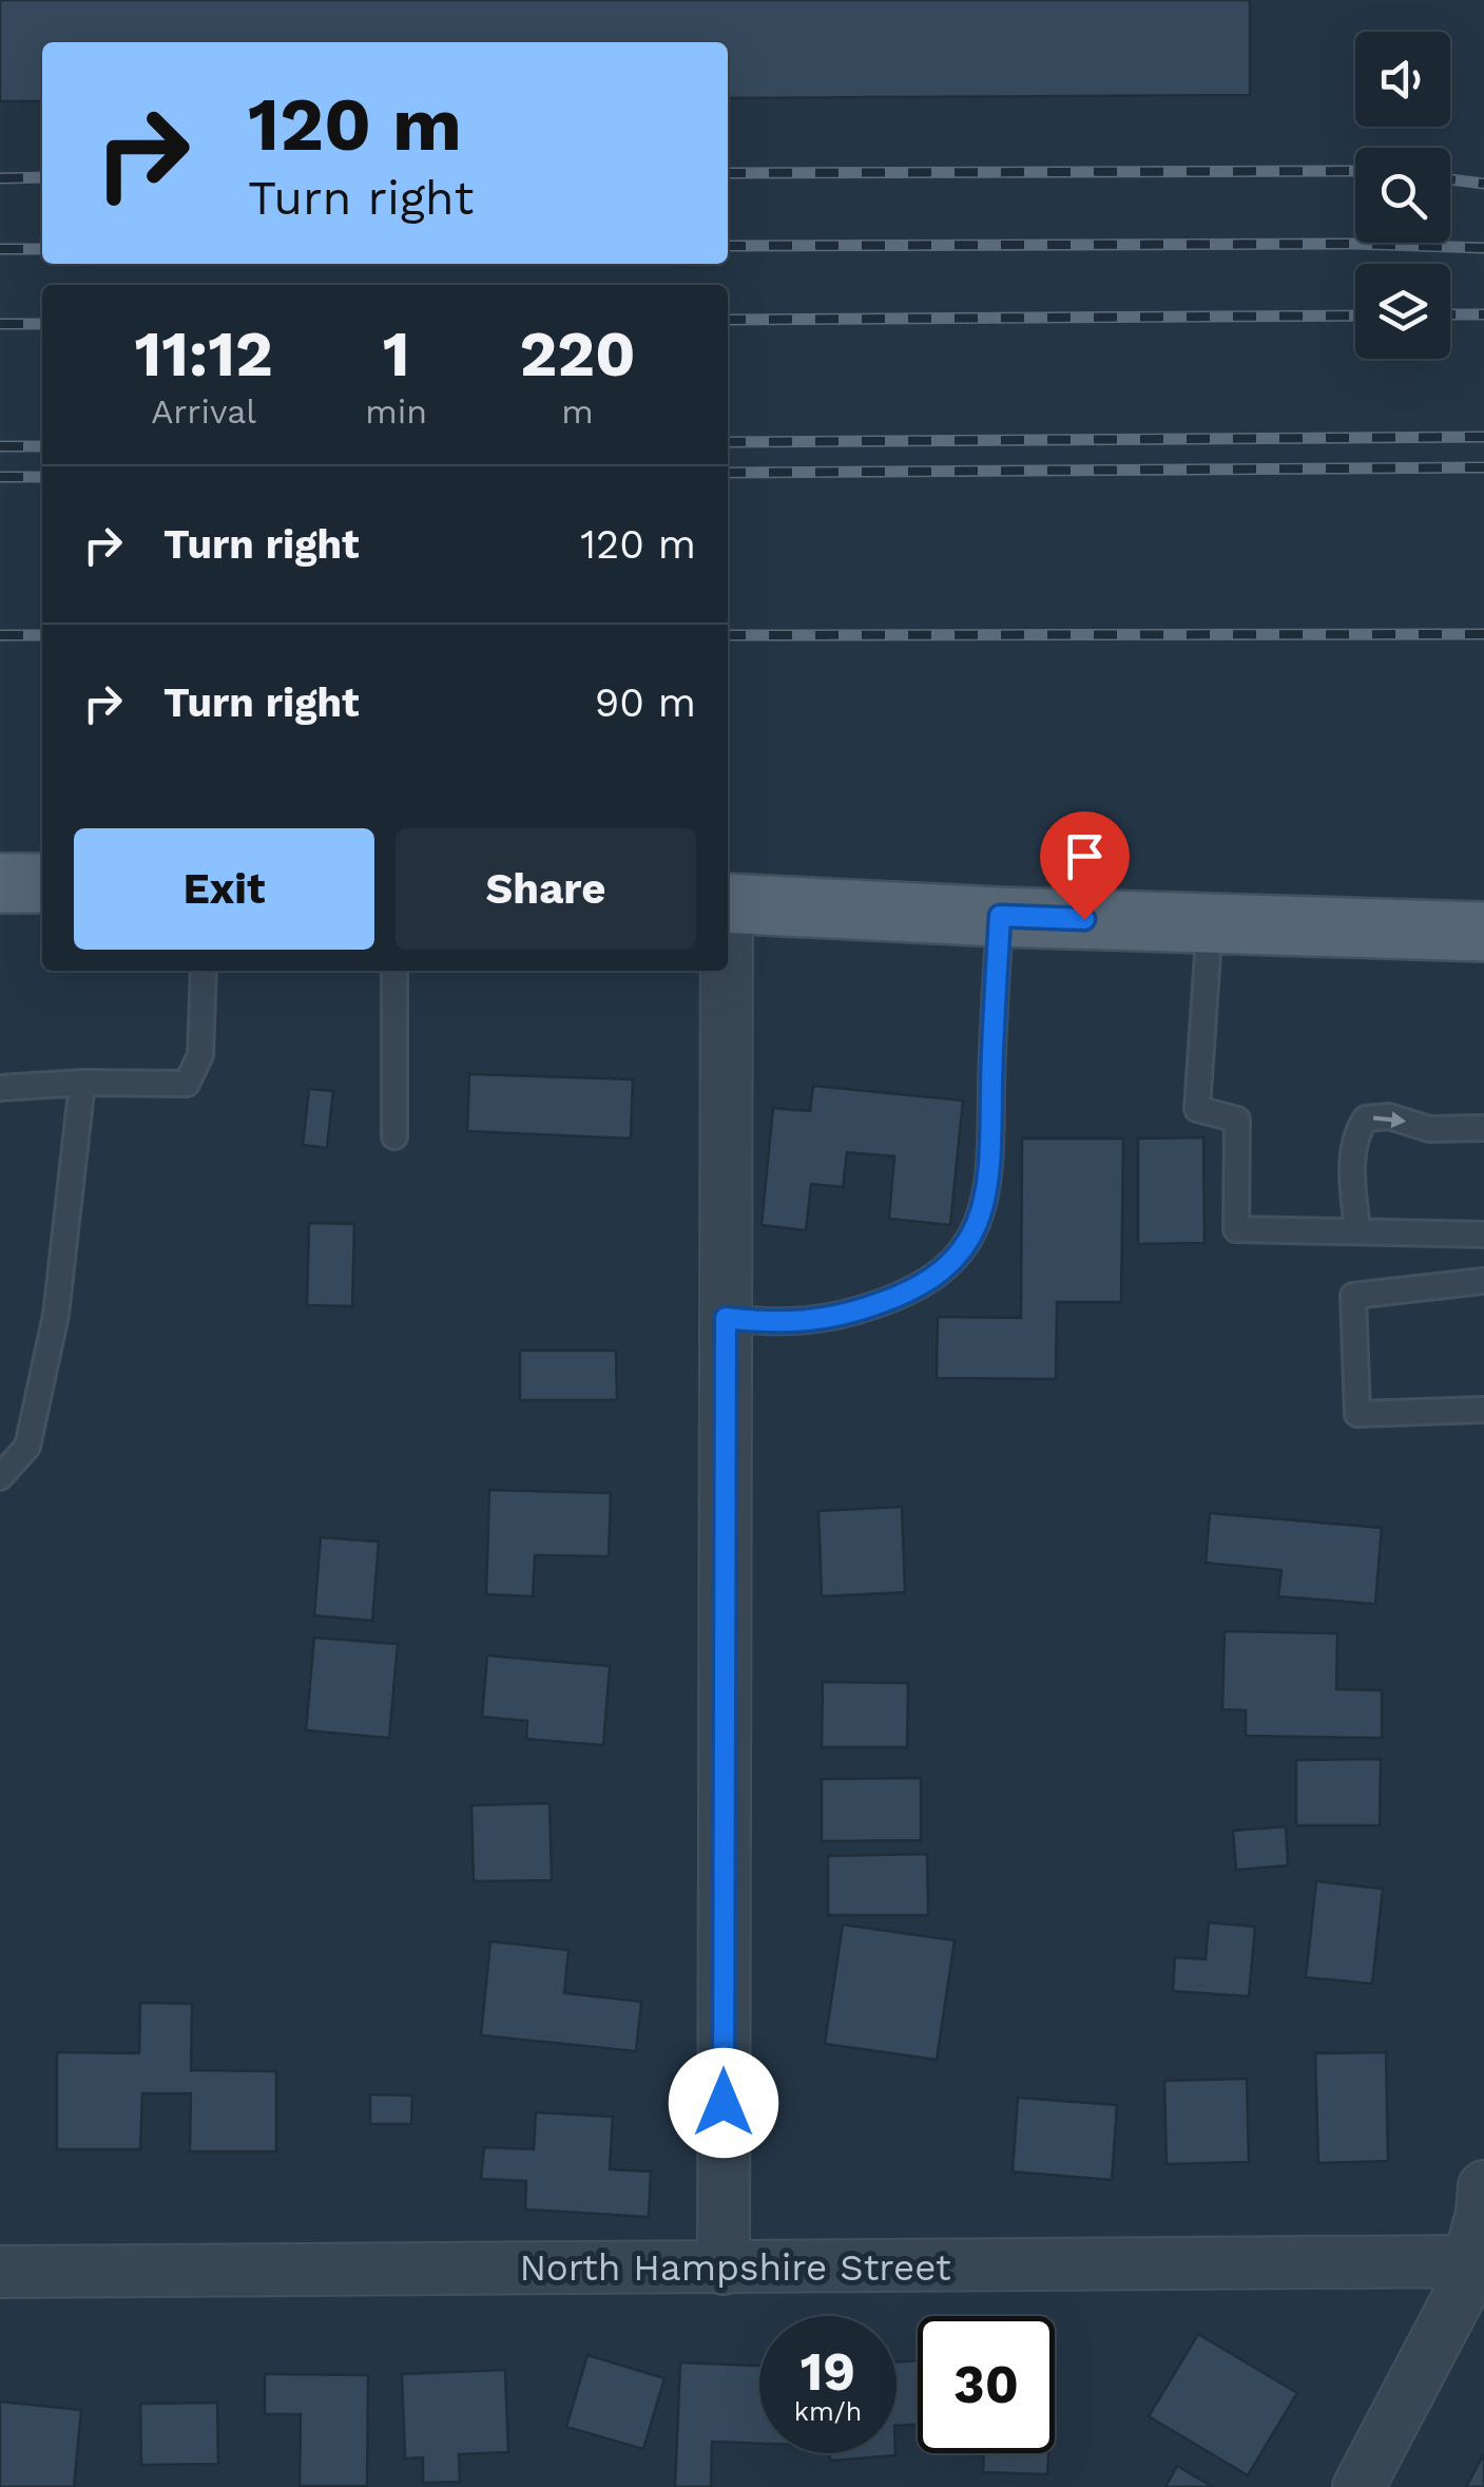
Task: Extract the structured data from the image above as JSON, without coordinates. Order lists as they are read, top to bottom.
{
  "streets": {
    "street": ["North Hampshire Street"]
  },
  "page": {
    "turn": ["120 m", "Turn right"],
    "eta": [
      "11:12",
      "Arrival",
      "1",
      "min",
      "220",
      "m"
    ],
    "list": [
      {
        "name": "Turn right",
        "value": "120 m"
      },
      {
        "name": "Turn right",
        "value": "90 m"
      }
    ],
    "buttons": ["Exit", "Share"],
    "speed": "19 km/h",
    "limit": "30"
  }
}
